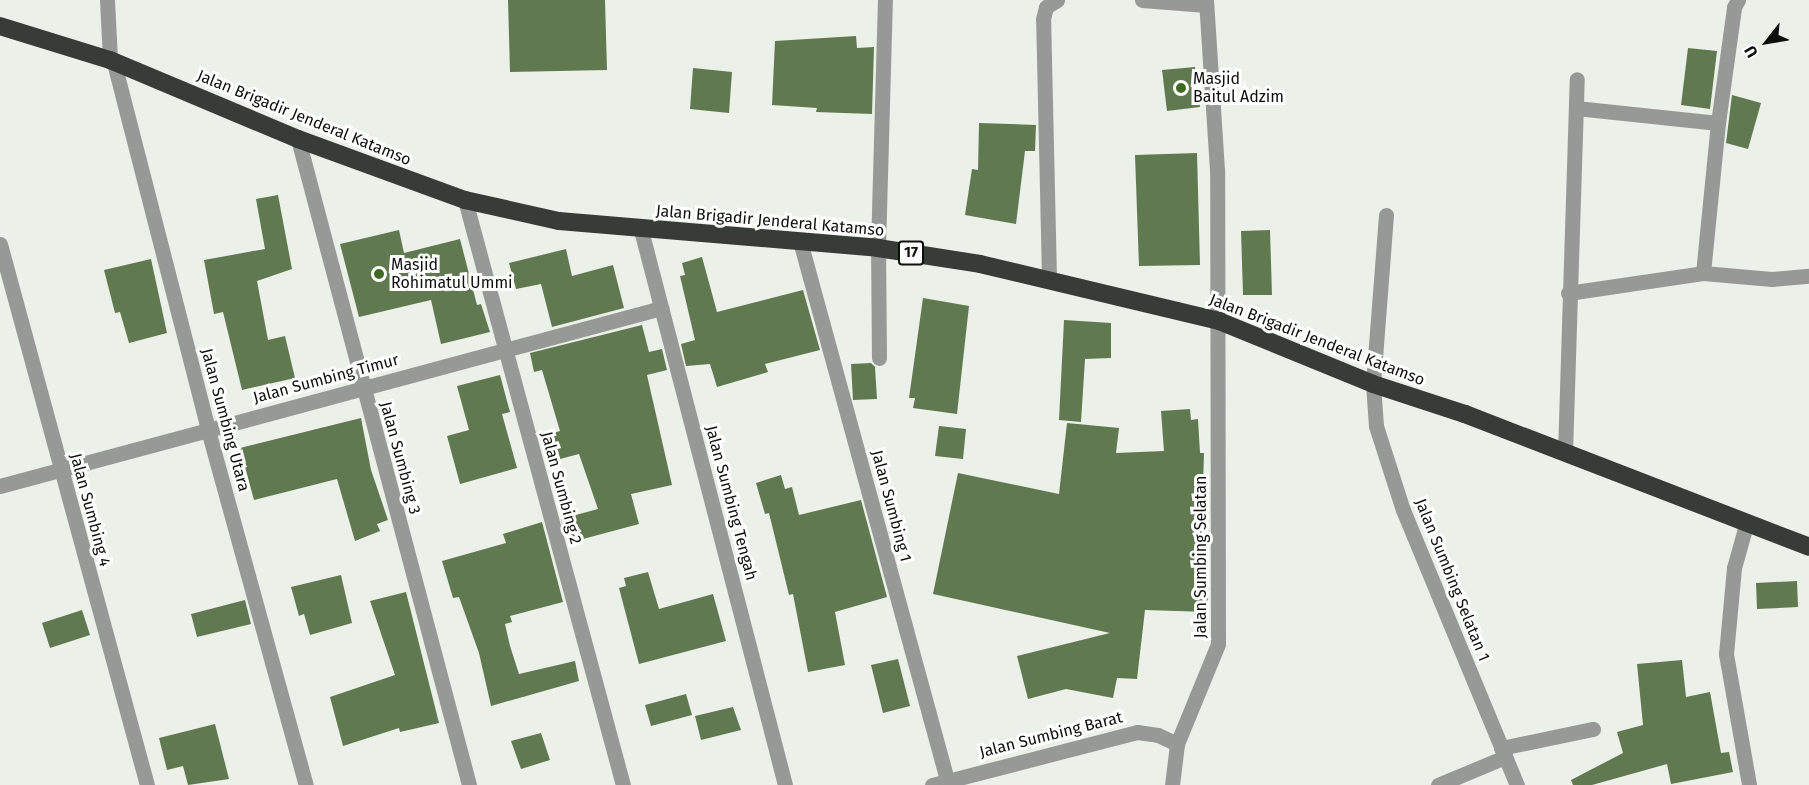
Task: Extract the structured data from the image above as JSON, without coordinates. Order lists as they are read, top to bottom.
{
  "streets": {
    "highway": ["Jalan Brigadir Jenderal Katamso", "17"],
    "street": [
      "Jalan Sumbing Timur",
      "Jalan Sumbing Utara",
      "Jalan Sumbing 3",
      "Jalan Sumbing 2",
      "Jalan Sumbing Tengah",
      "Jalan Sumbing 1",
      "Jalan Sumbing 4",
      "Jalan Sumbing Selatan",
      "Jalan Sumbing Selatan 1",
      "Jalan Sumbing Barat"
    ]
  },
  "crossings": [
    ["Jalan Brigadir Jenderal Katamso", "Jalan Sumbing Utara"],
    ["Jalan Brigadir Jenderal Katamso", "Jalan Sumbing 3"],
    ["Jalan Brigadir Jenderal Katamso", "Jalan Sumbing 2"],
    ["Jalan Brigadir Jenderal Katamso", "Jalan Sumbing Tengah"],
    ["Jalan Brigadir Jenderal Katamso", "Jalan Sumbing 1"],
    ["Jalan Brigadir Jenderal Katamso", "Jalan Sumbing Selatan"],
    ["Jalan Brigadir Jenderal Katamso", "Jalan Sumbing Selatan 1"],
    ["Jalan Sumbing Timur", "Jalan Sumbing Utara"],
    ["Jalan Sumbing Timur", "Jalan Sumbing 3"],
    ["Jalan Sumbing Timur", "Jalan Sumbing 2"],
    ["Jalan Sumbing Timur", "Jalan Sumbing Tengah"],
    ["Jalan Sumbing Timur", "Jalan Sumbing 4"],
    ["Jalan Sumbing 1", "Jalan Sumbing Barat"],
    ["Jalan Sumbing Selatan", "Jalan Sumbing Barat"]
  ],
  "places": ["Masjid Baitul Adzim", "Masjid Rohimatul Ummi"],
  "north": "bottom left"
}
